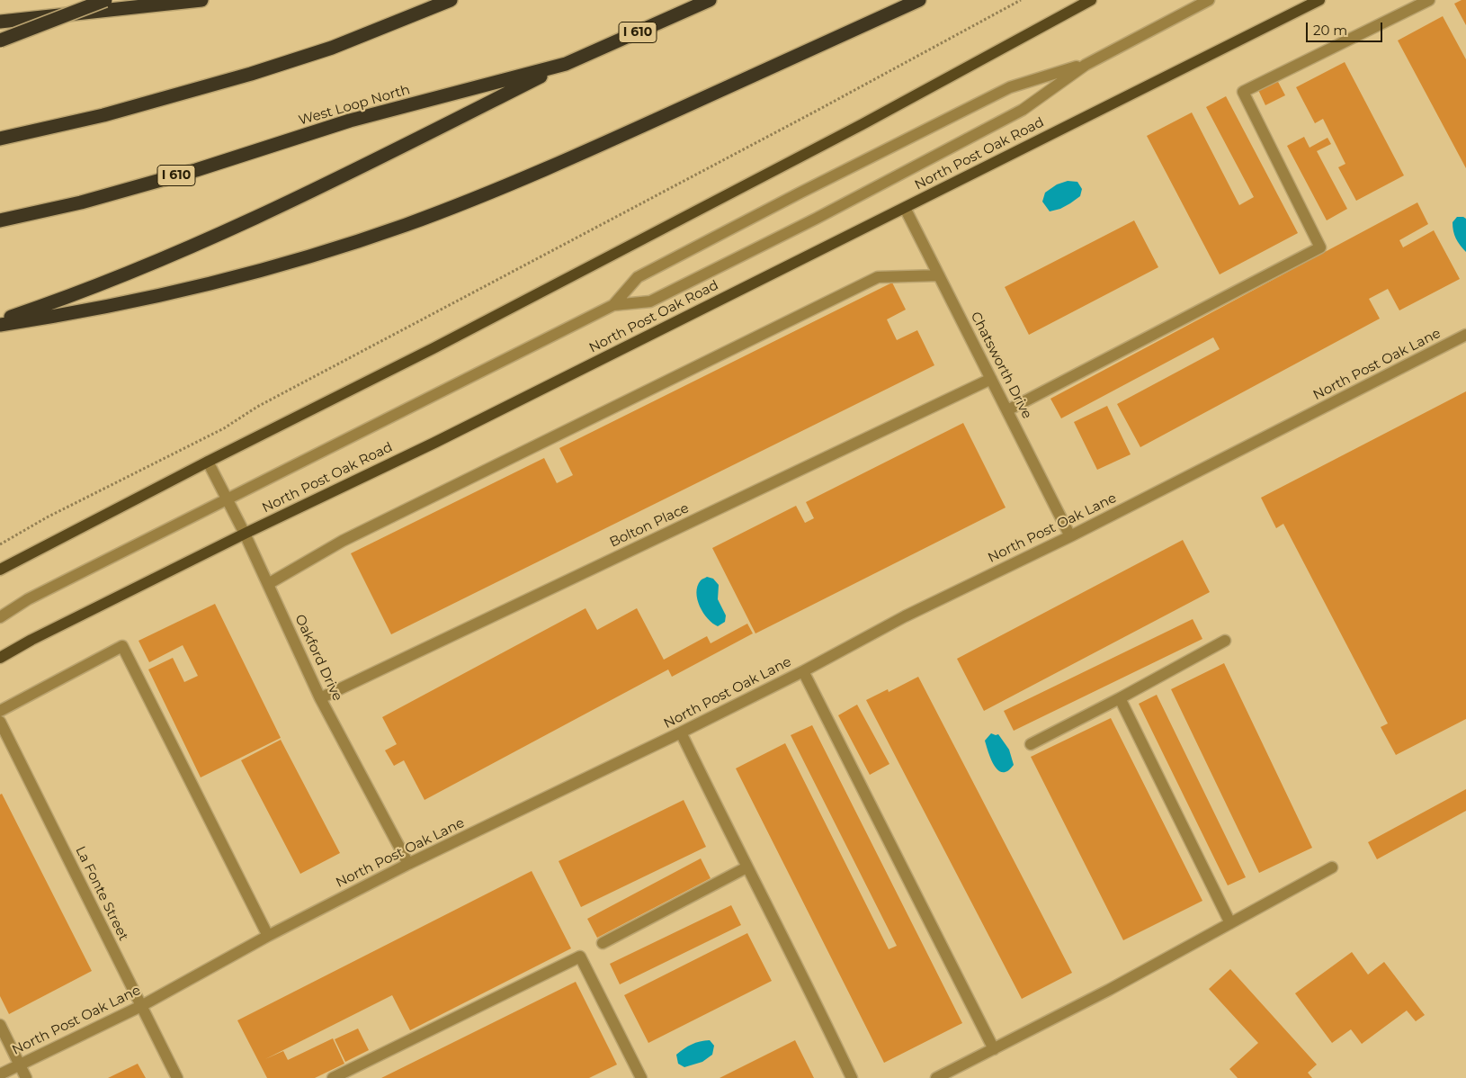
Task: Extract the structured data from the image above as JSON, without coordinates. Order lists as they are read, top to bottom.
{
  "streets": {
    "highway": ["I 610", "West Loop North"],
    "main road": ["North Post Oak Road"],
    "street": [
      "North Post Oak Lane",
      "Chatsworth Drive",
      "Bolton Place",
      "Oakford Drive",
      "La Fonte Street"
    ]
  },
  "crossings": [
    ["North Post Oak Road", "Chatsworth Drive"],
    ["North Post Oak Road", "Oakford Drive"],
    ["North Post Oak Lane", "Chatsworth Drive"],
    ["North Post Oak Lane", "Oakford Drive"],
    ["North Post Oak Lane", "La Fonte Street"],
    ["Chatsworth Drive", "Bolton Place"],
    ["Bolton Place", "Oakford Drive"]
  ],
  "scale_bar": "20 m"
}
